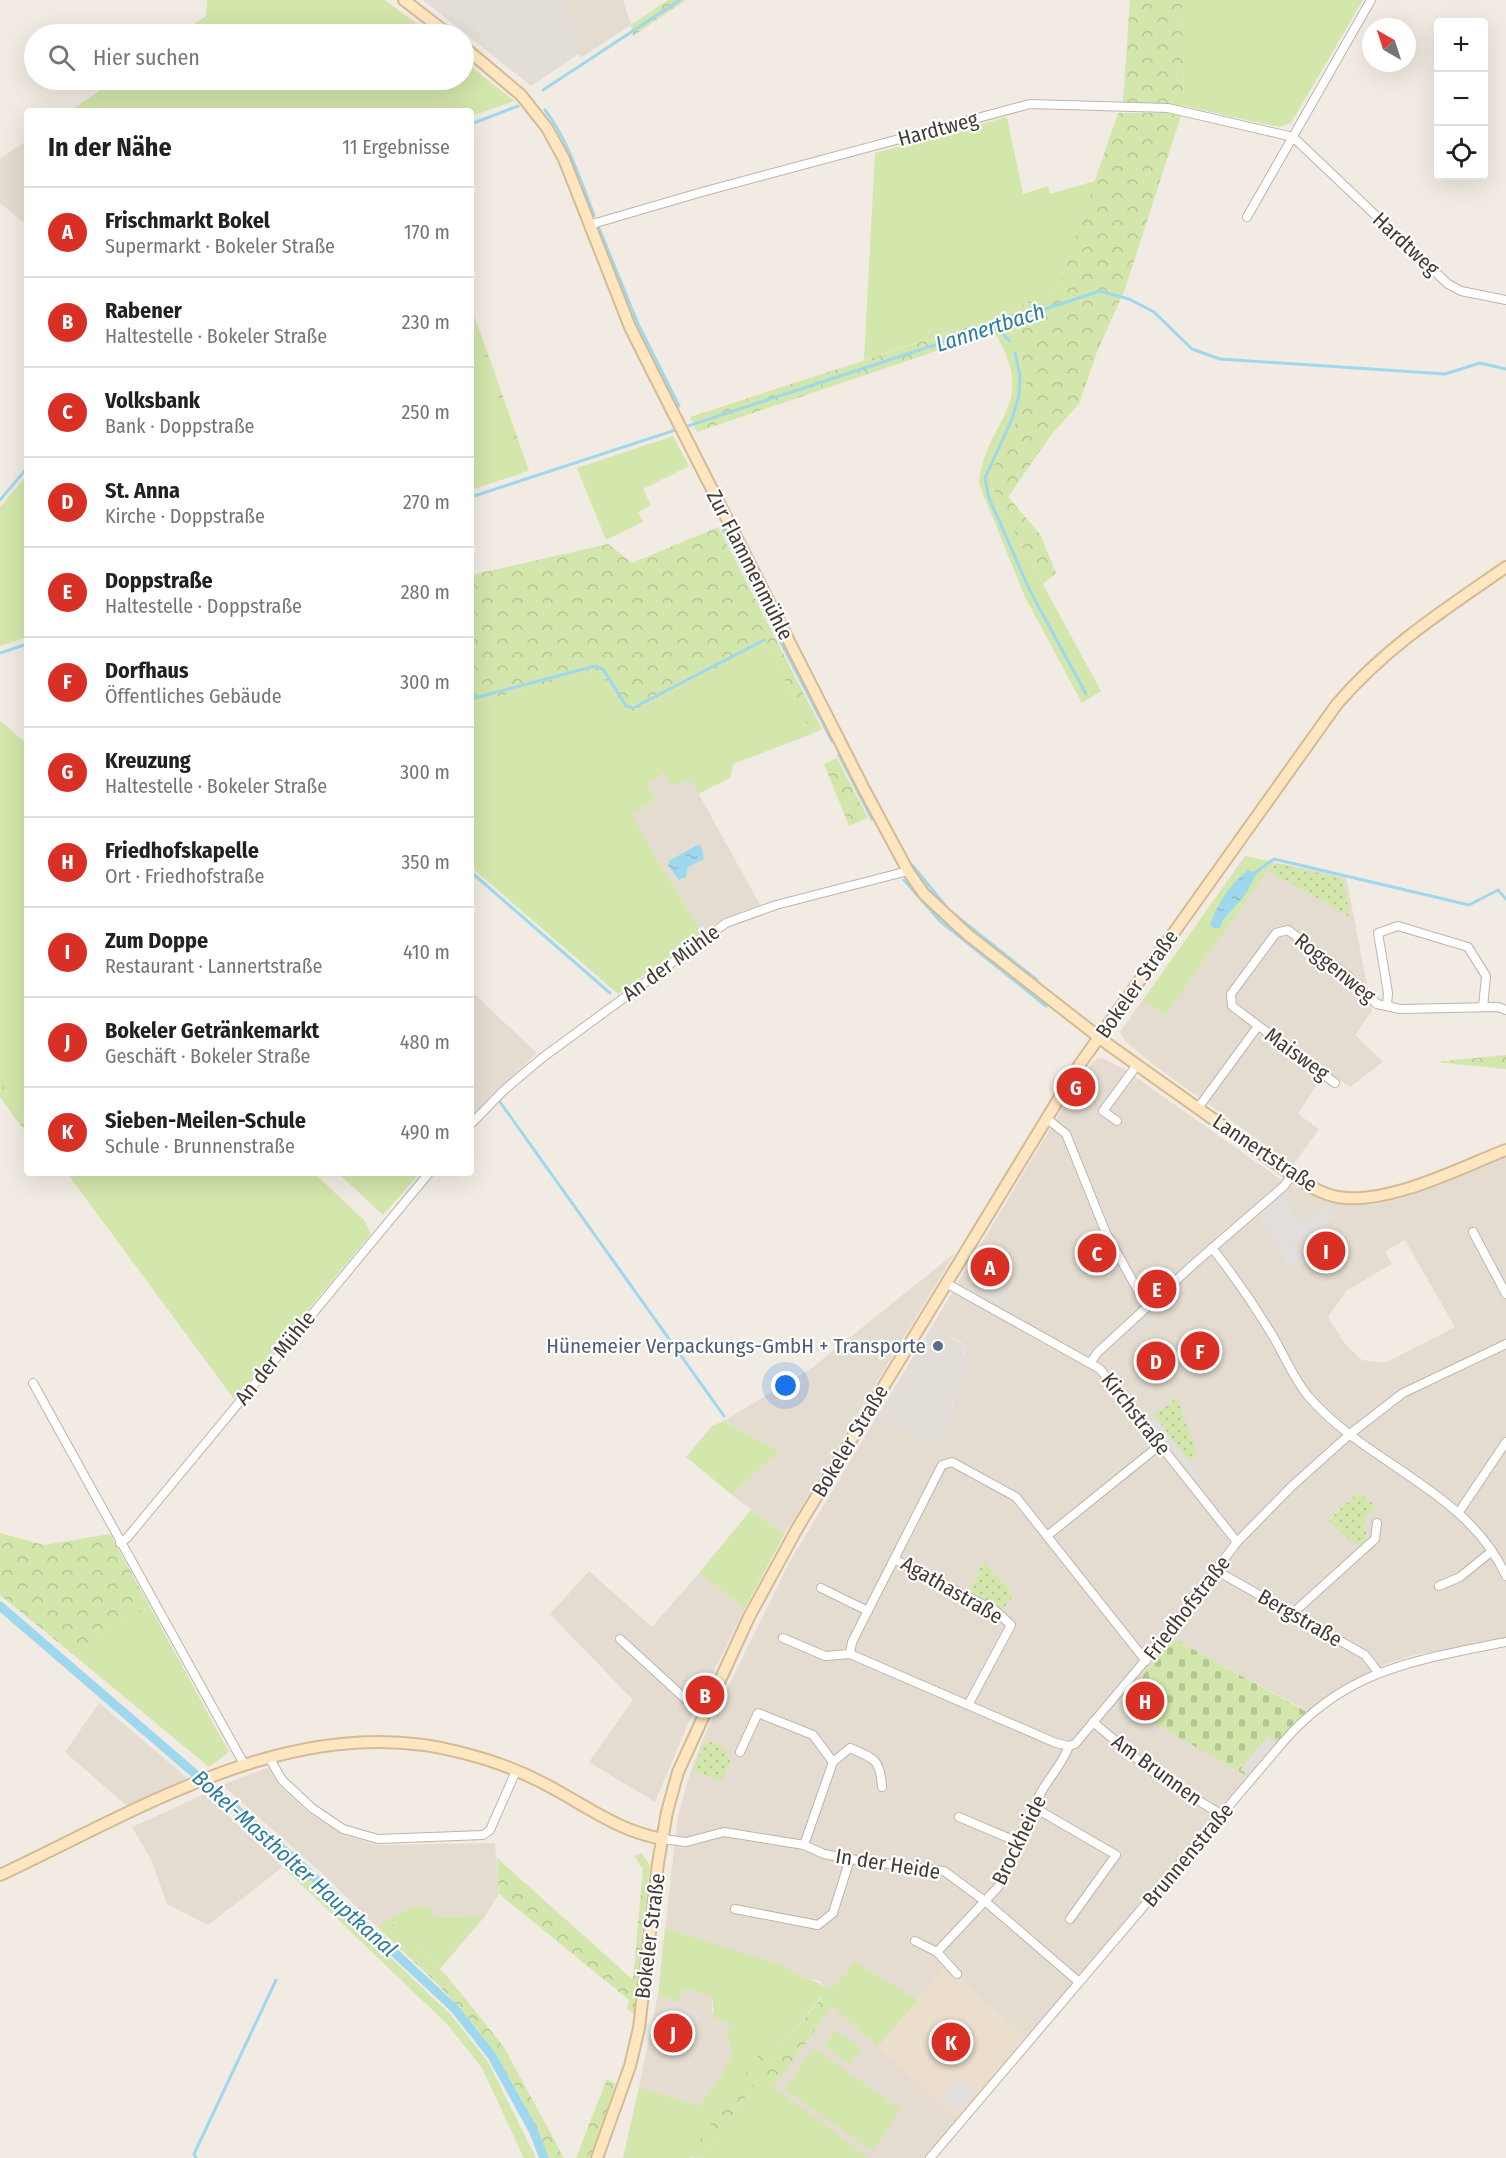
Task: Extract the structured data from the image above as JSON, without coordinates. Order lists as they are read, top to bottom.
{
  "streets": {
    "street": [
      "Hardtweg",
      "Zur Flammenmühle",
      "An der Mühle",
      "Roggenweg",
      "Bokeler Straße",
      "Maisweg",
      "Lannertstraße",
      "Kirchstraße",
      "Agathastraße",
      "Friedhofstraße",
      "Bergstraße",
      "Am Brunnen",
      "Brockheide",
      "Brunnenstraße",
      "In der Heide"
    ]
  },
  "crossings": [
    ["Hardtweg", "Zur Flammenmühle"],
    ["Zur Flammenmühle", "An der Mühle"],
    ["Zur Flammenmühle", "Bokeler Straße"],
    ["Zur Flammenmühle", "Lannertstraße"],
    ["Roggenweg", "Maisweg"],
    ["Bokeler Straße", "Lannertstraße"],
    ["Bokeler Straße", "Kirchstraße"],
    ["Bokeler Straße", "In der Heide"],
    ["Kirchstraße", "Friedhofstraße"],
    ["Agathastraße", "Friedhofstraße"],
    ["Friedhofstraße", "Bergstraße"],
    ["Friedhofstraße", "Am Brunnen"],
    ["Friedhofstraße", "Brockheide"],
    ["Bergstraße", "Brunnenstraße"],
    ["Am Brunnen", "Brunnenstraße"],
    ["Brockheide", "In der Heide"],
    ["Brunnenstraße", "In der Heide"]
  ],
  "water": ["Lannertbach", "Bokel-Mastholter Hauptkanal"],
  "places": ["Hünemeier Verpackungs-GmbH + Transporte"],
  "north": "top left",
  "page": {
    "map_buttons": ["+", "−"],
    "search": "Hier suchen",
    "heading": ["In der Nähe", "11 Ergebnisse"],
    "list": [
      {
        "mark": "A",
        "name": "Frischmarkt Bokel",
        "note": "Supermarkt · Bokeler Straße",
        "value": "170 m"
      },
      {
        "mark": "B",
        "name": "Rabener",
        "note": "Haltestelle · Bokeler Straße",
        "value": "230 m"
      },
      {
        "mark": "C",
        "name": "Volksbank",
        "note": "Bank · Doppstraße",
        "value": "250 m"
      },
      {
        "mark": "D",
        "name": "St. Anna",
        "note": "Kirche · Doppstraße",
        "value": "270 m"
      },
      {
        "mark": "E",
        "name": "Doppstraße",
        "note": "Haltestelle · Doppstraße",
        "value": "280 m"
      },
      {
        "mark": "F",
        "name": "Dorfhaus",
        "note": "Öffentliches Gebäude",
        "value": "300 m"
      },
      {
        "mark": "G",
        "name": "Kreuzung",
        "note": "Haltestelle · Bokeler Straße",
        "value": "300 m"
      },
      {
        "mark": "H",
        "name": "Friedhofskapelle",
        "note": "Ort · Friedhofstraße",
        "value": "350 m"
      },
      {
        "mark": "I",
        "name": "Zum Doppe",
        "note": "Restaurant · Lannertstraße",
        "value": "410 m"
      },
      {
        "mark": "J",
        "name": "Bokeler Getränkemarkt",
        "note": "Geschäft · Bokeler Straße",
        "value": "480 m"
      },
      {
        "mark": "K",
        "name": "Sieben-Meilen-Schule",
        "note": "Schule · Brunnenstraße",
        "value": "490 m"
      }
    ],
    "pins": [
      "G",
      "I",
      "C",
      "A",
      "E",
      "F",
      "D",
      "B",
      "H",
      "J",
      "K"
    ]
  }
}
